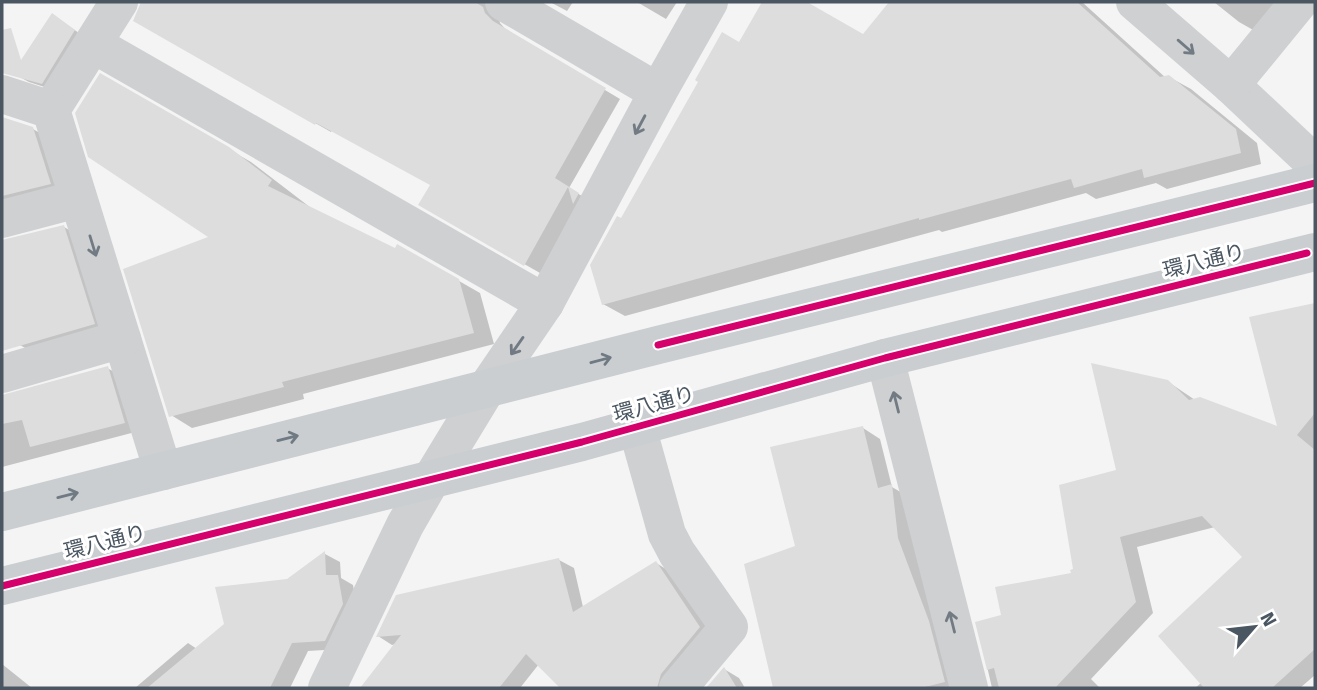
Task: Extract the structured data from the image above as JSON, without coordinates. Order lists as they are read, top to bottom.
{
  "streets": {
    "main road": ["環八通り"]
  },
  "north": "top right"
}
